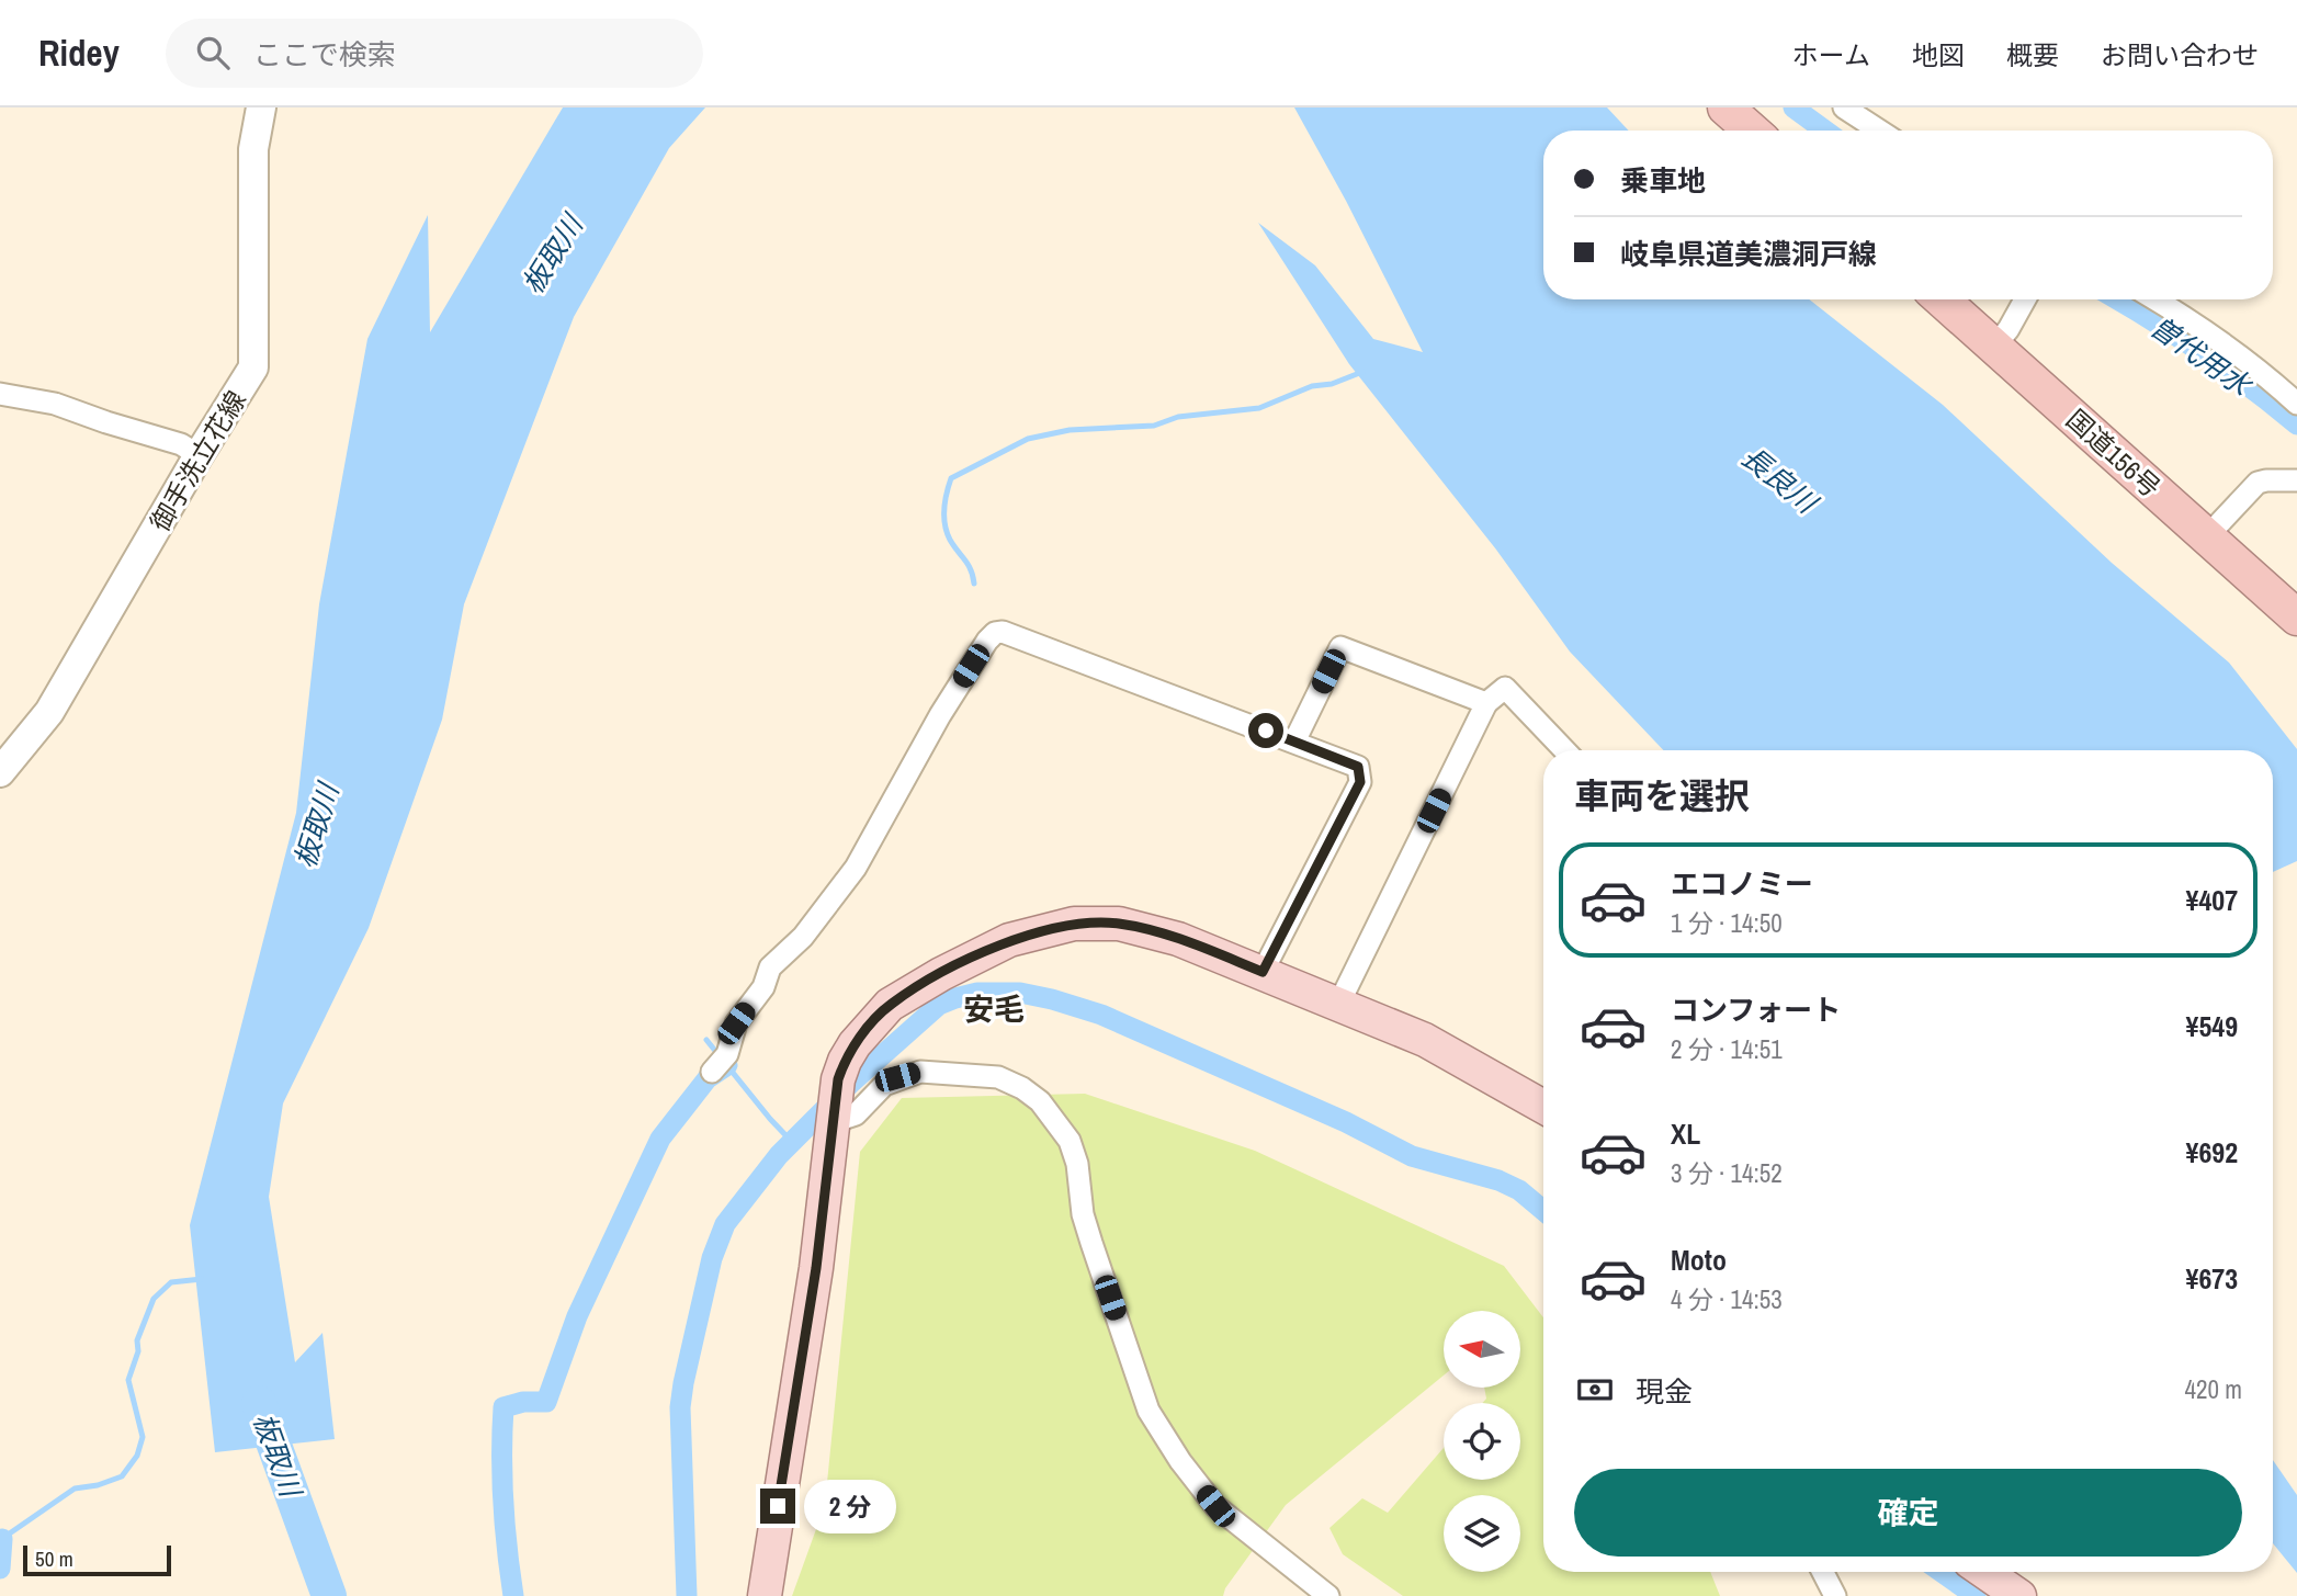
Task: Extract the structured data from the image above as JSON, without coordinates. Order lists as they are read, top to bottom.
{
  "streets": {
    "highway": ["国道156号"],
    "main road": ["御手洗立花線"]
  },
  "districts": ["安毛"],
  "water": ["板取川", "曽代用水", "長良川"],
  "scale_bar": "50 m",
  "north": "left",
  "page": {
    "header": "Ridey",
    "search": "ここで検索",
    "nav": [
      "ホーム",
      "地図",
      "概要",
      "お問い合わせ"
    ],
    "banner": ["乗車地", "岐阜県道美濃洞戸線"],
    "heading": "車両を選択",
    "list": [
      {
        "name": "エコノミー",
        "note": "1 分 · 14:50",
        "value": "¥407"
      },
      {
        "name": "コンフォート",
        "note": "2 分 · 14:51",
        "value": "¥549"
      },
      {
        "name": "XL",
        "note": "3 分 · 14:52",
        "value": "¥692"
      },
      {
        "name": "Moto",
        "note": "4 分 · 14:53",
        "value": "¥673"
      }
    ],
    "pay": ["現金", "420 m"],
    "buttons": "確定",
    "bubble": "2 分",
    "scale": "50 m"
  }
}
